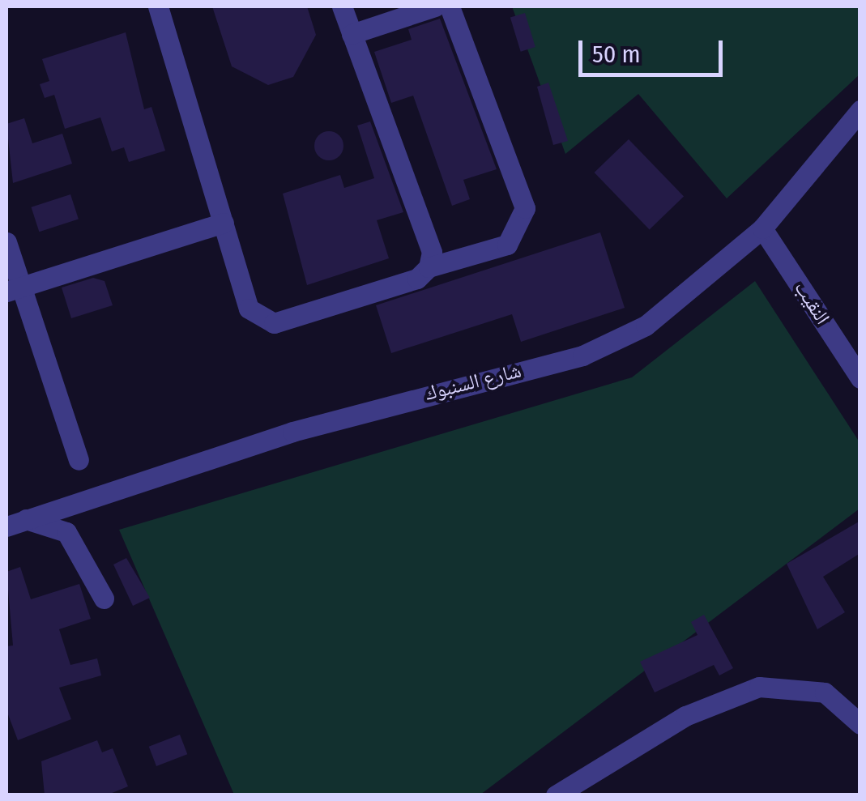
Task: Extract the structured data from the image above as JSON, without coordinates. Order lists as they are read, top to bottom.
{
  "streets": {
    "street": ["النقيب", "شارع السنبوك"]
  },
  "crossings": [
    ["النقيب", "شارع السنبوك"]
  ],
  "scale_bar": "50 m"
}
